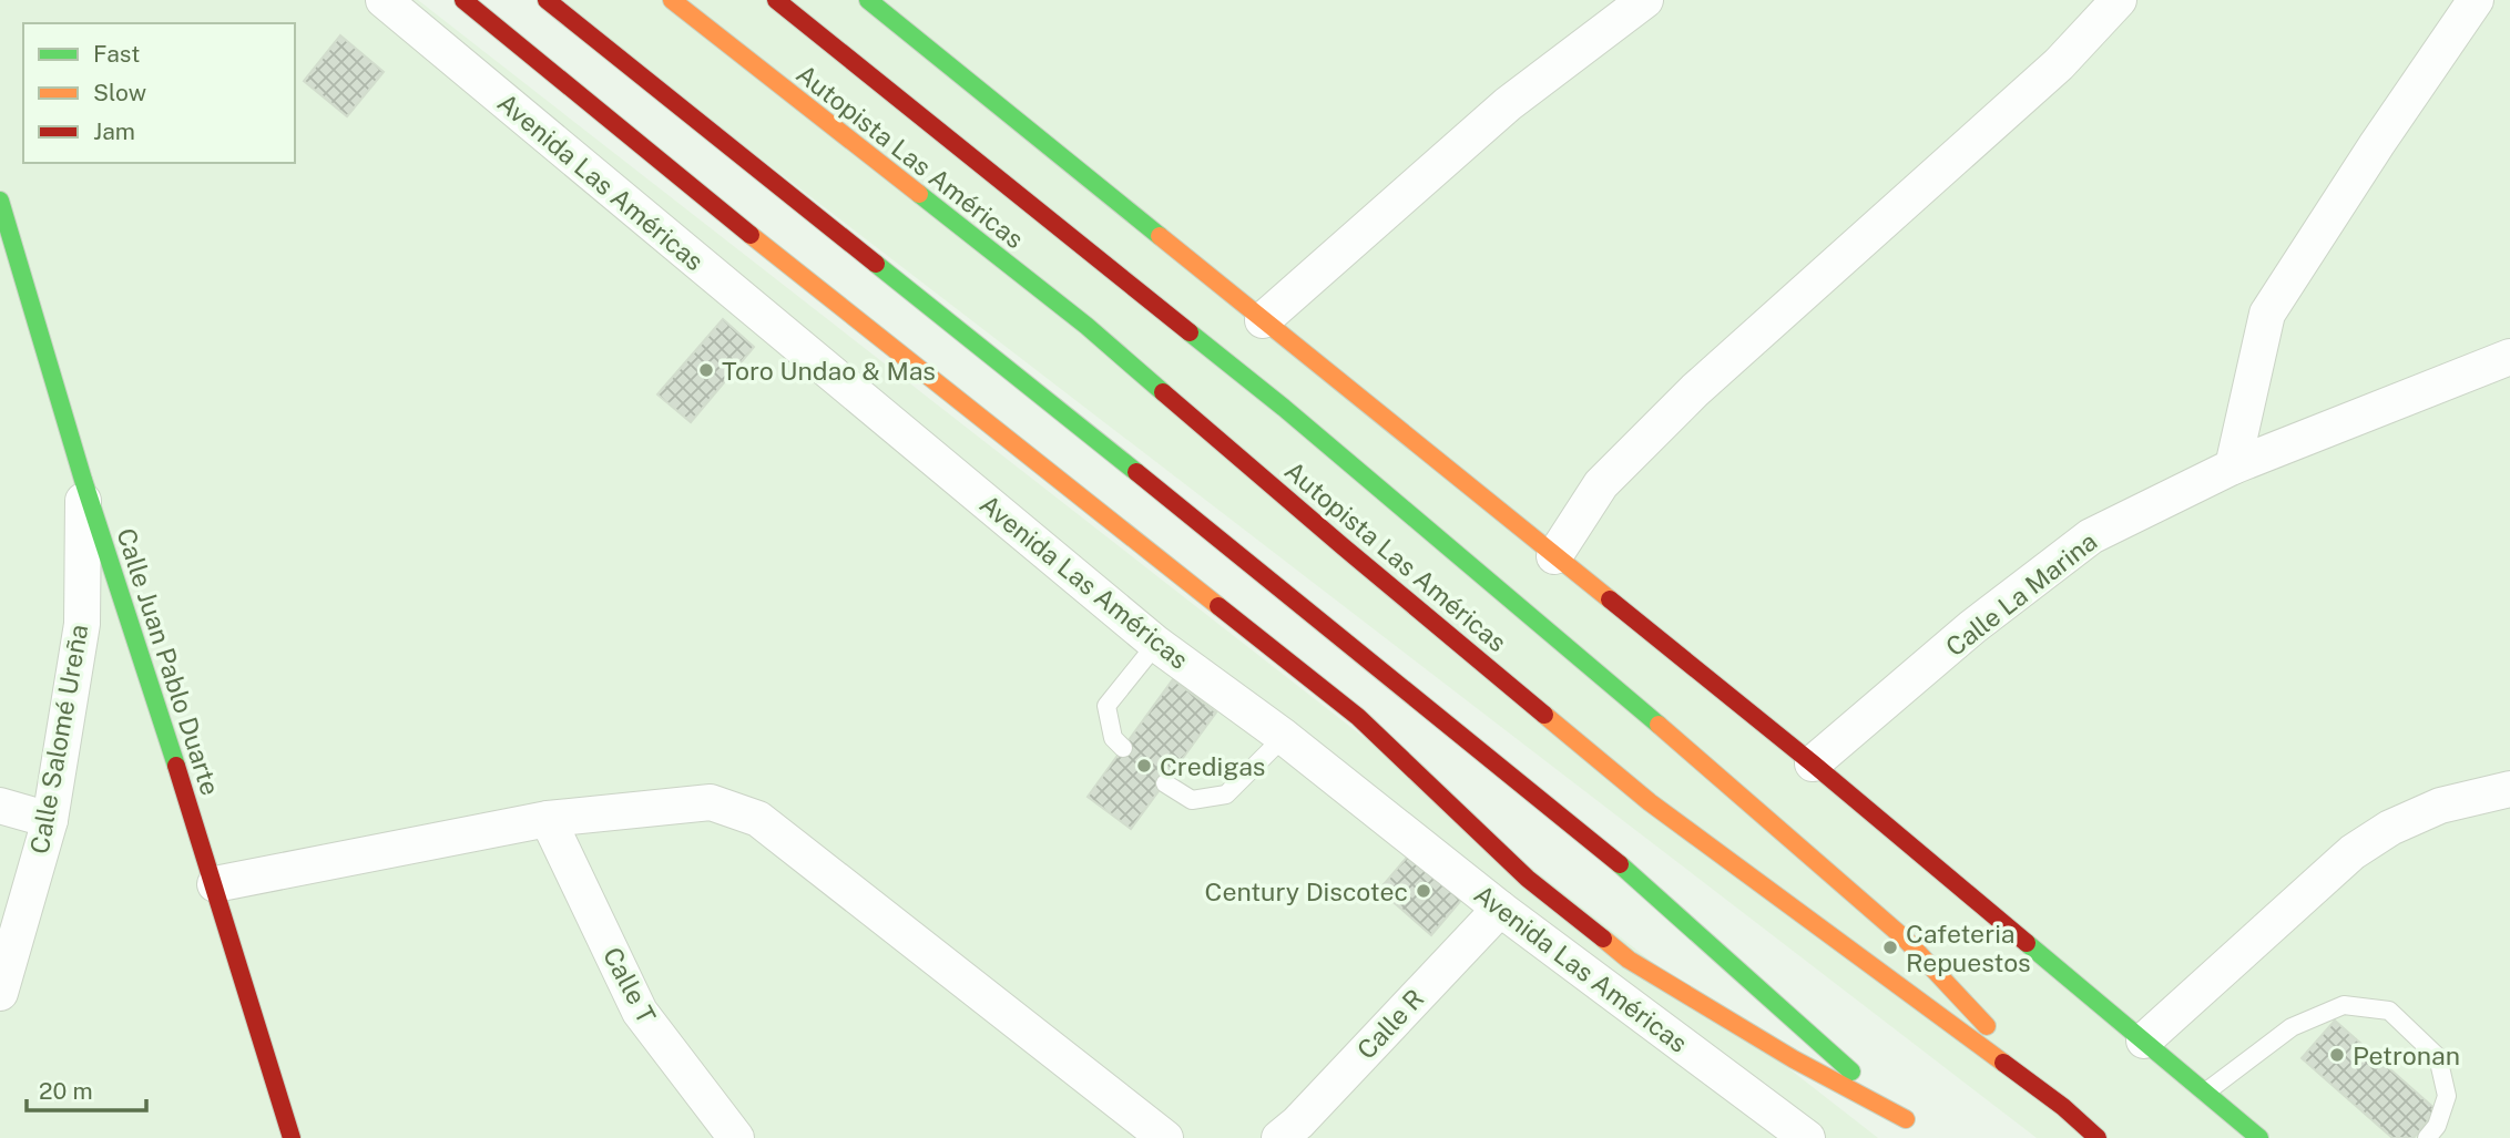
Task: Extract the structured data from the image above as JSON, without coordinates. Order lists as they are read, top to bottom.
{
  "streets": {
    "main road": ["Autopista Las Américas", "Calle Juan Pablo Duarte"],
    "street": [
      "Avenida Las Américas",
      "Calle La Marina",
      "Calle Salomé Ureña",
      "Calle T",
      "Calle R"
    ]
  },
  "crossings": [
    ["Avenida Las Américas", "Calle R"],
    ["Calle Juan Pablo Duarte", "Calle Salomé Ureña"]
  ],
  "places": [
    "Toro Undao & Mas",
    "Credigas",
    "Century Discotec",
    "Cafeteria Repuestos",
    "Petronan"
  ],
  "legend": ["Fast", "Slow", "Jam"],
  "scale_bar": "20 m"
}
